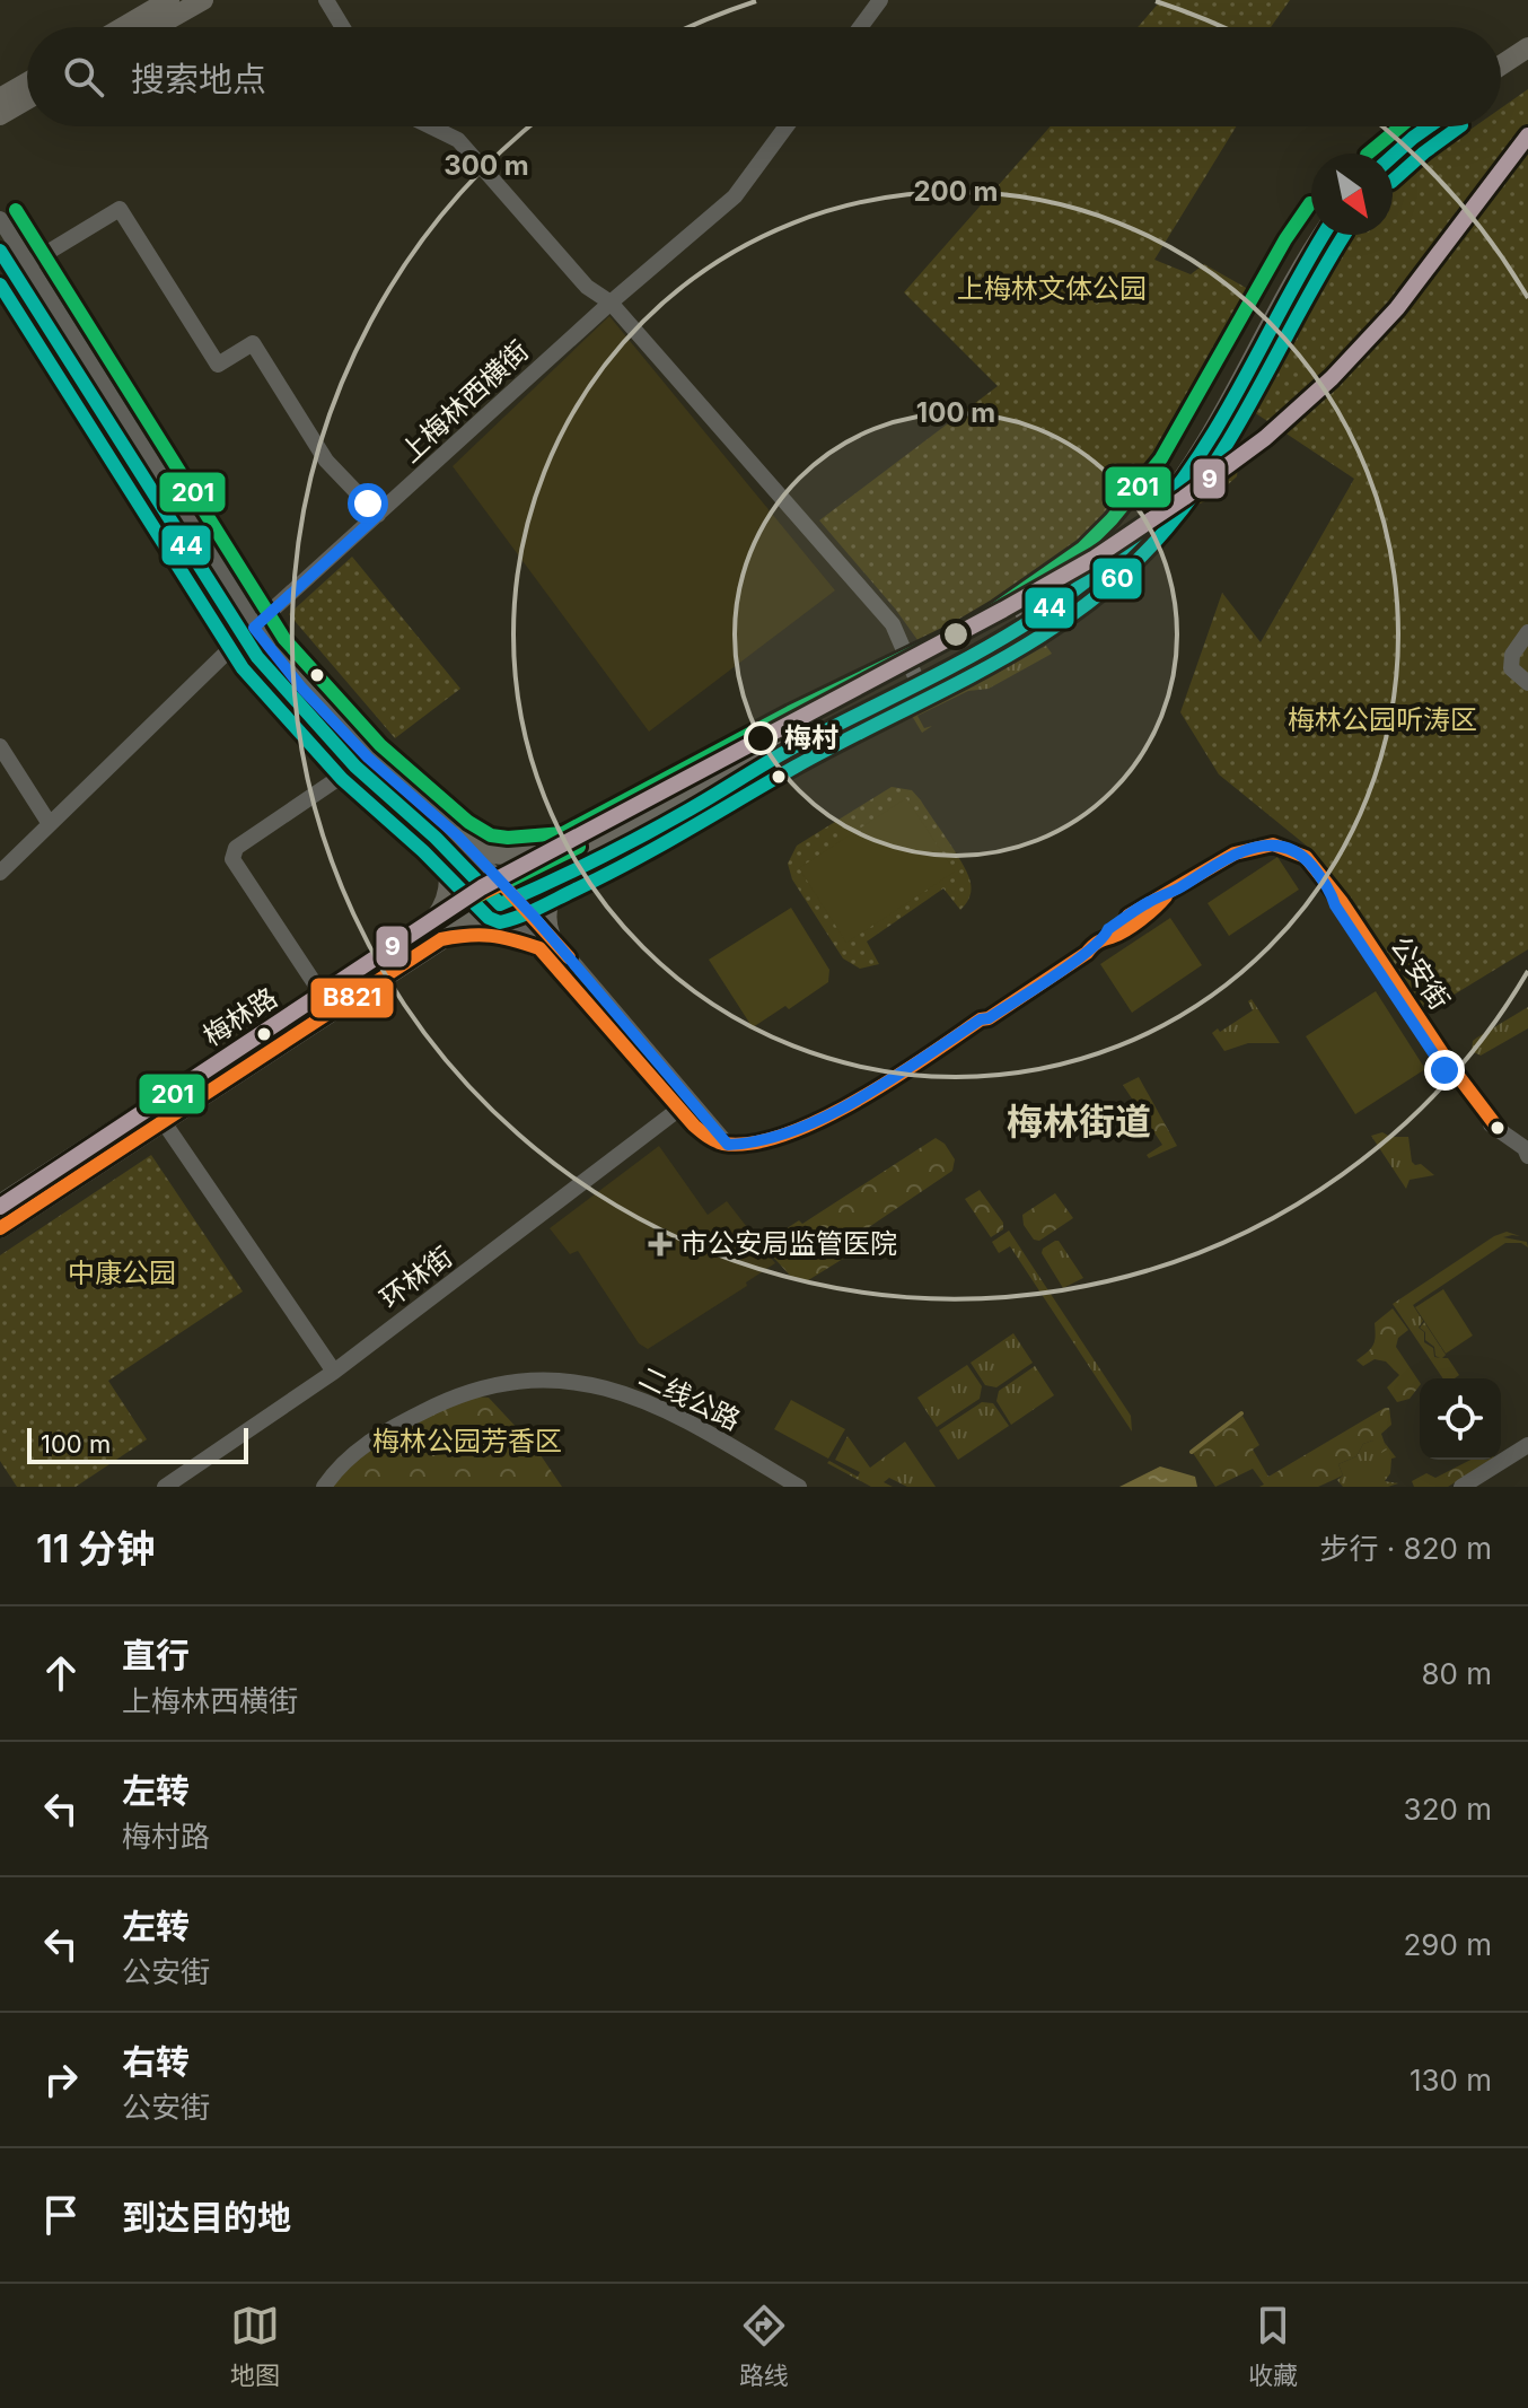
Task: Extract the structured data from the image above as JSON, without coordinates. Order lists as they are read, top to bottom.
{
  "streets": {
    "main road": ["梅林路"],
    "street": [
      "上梅林西横街",
      "公安街",
      "环林街",
      "二线公路"
    ]
  },
  "crossings": [
    ["公安街", "环林街"]
  ],
  "districts": ["梅林街道"],
  "parks": [
    "上梅林文体公园",
    "梅林公园听涛区",
    "中康公园",
    "梅林公园芳香区"
  ],
  "places": {
    "other": ["梅村"],
    "health": ["市公安局监管医院"]
  },
  "lines": [
    "transit line 44",
    "transit line 60",
    "transit line 201",
    "transit line 9",
    "transit line B821"
  ],
  "scale_bar": "100 m",
  "north": "bottom right",
  "page": {
    "search": "搜索地点",
    "scale": "100 m",
    "heading": ["11 分钟", "步行 · 820 m"],
    "list": [
      ["直行", "上梅林西横街", "80 m"],
      ["左转", "梅村路", "320 m"],
      ["左转", "公安街", "290 m"],
      ["右转", "公安街", "130 m"],
      "到达目的地"
    ],
    "nav": ["地图", "路线", "收藏"]
  },
  "rings": ["300 m", "200 m", "100 m"]
}
